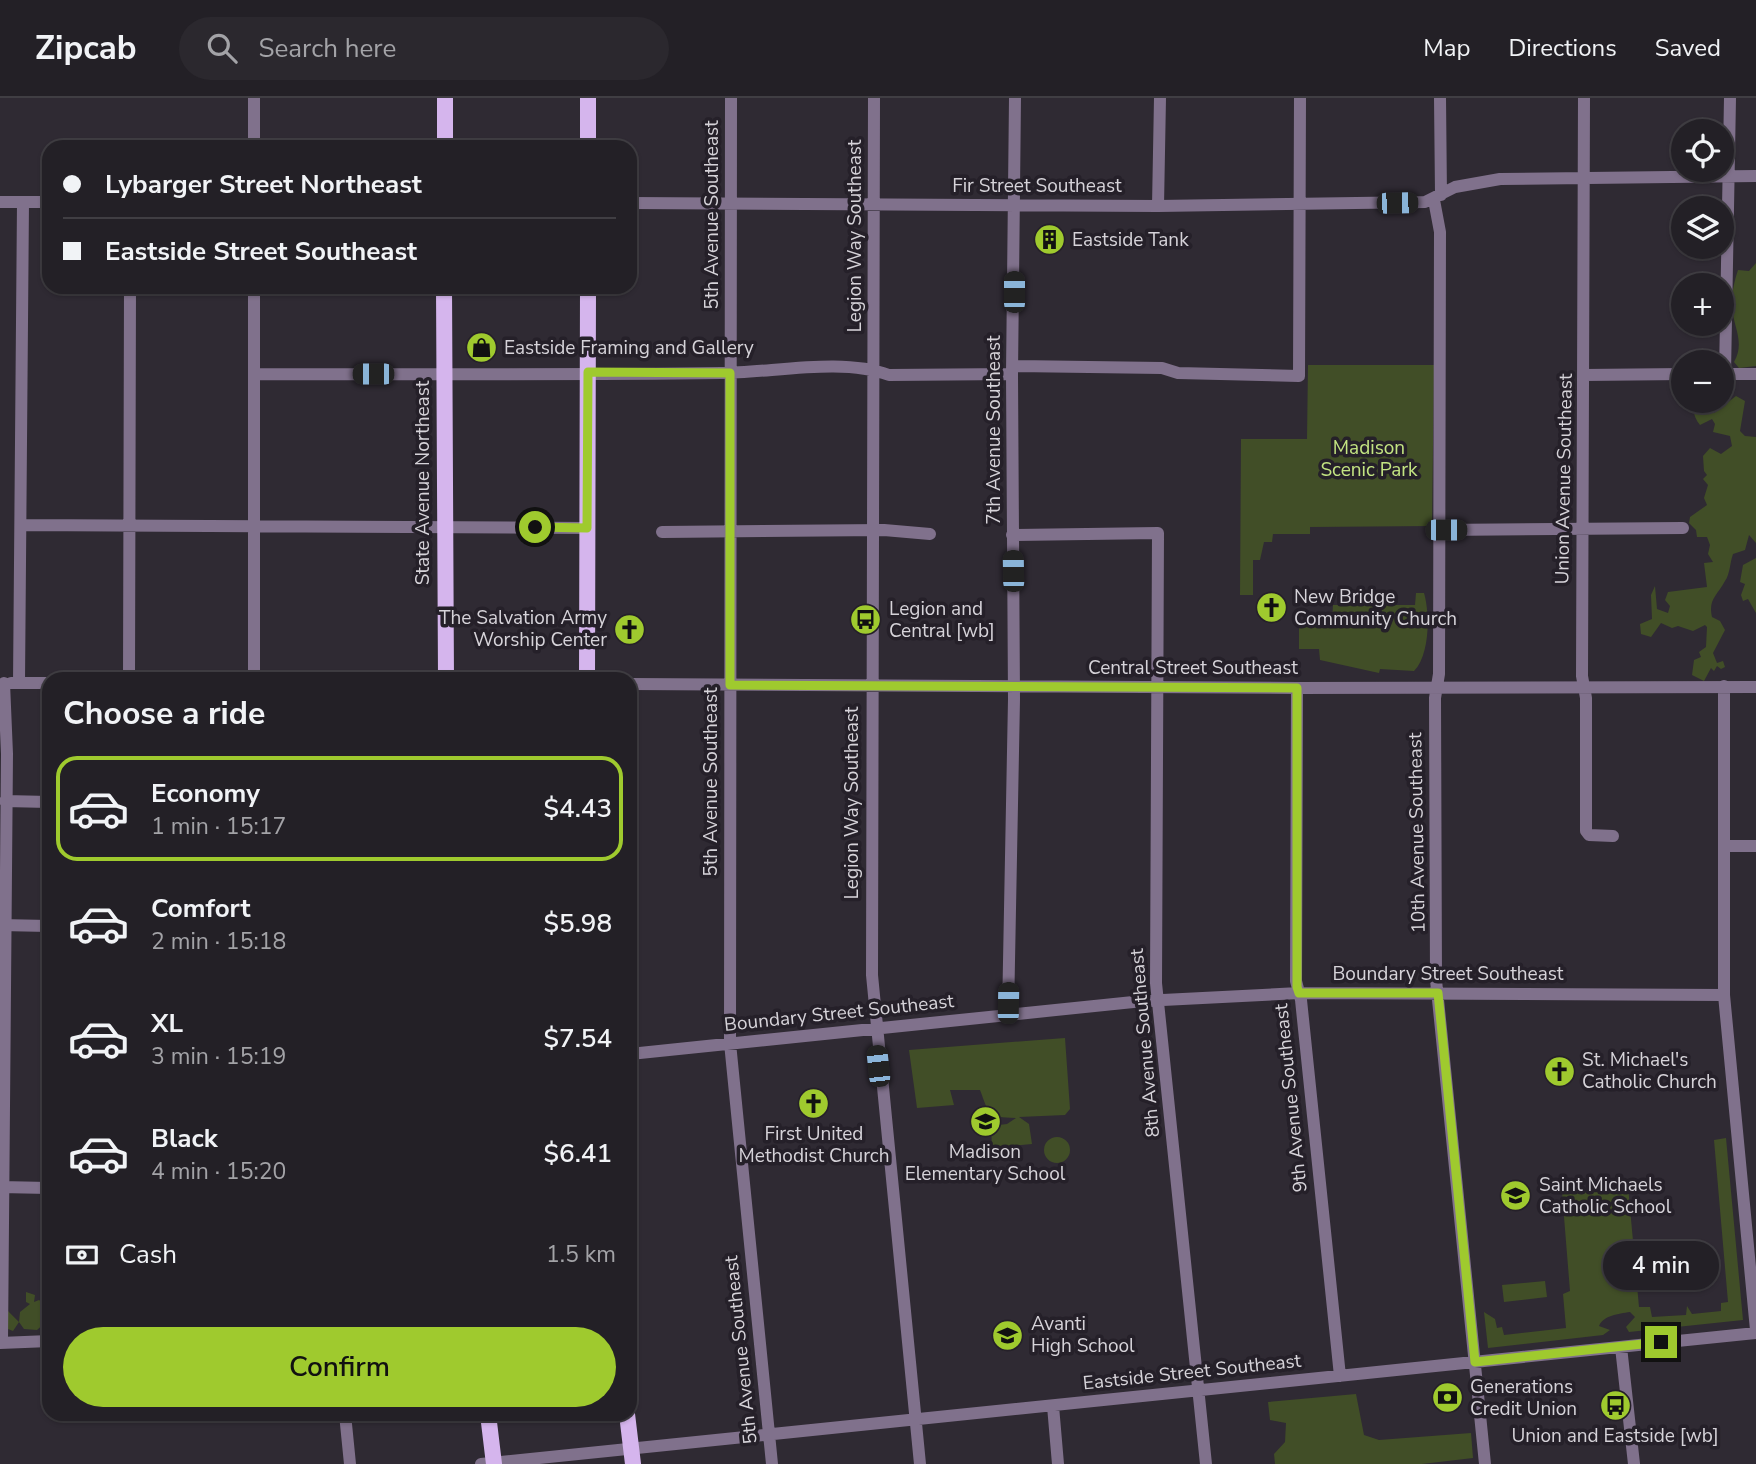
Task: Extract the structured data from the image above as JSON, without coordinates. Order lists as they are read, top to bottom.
{
  "streets": {
    "main road": ["State Avenue Northeast"],
    "street": [
      "Fir Street Southeast",
      "5th Avenue Southeast",
      "Legion Way Southeast",
      "7th Avenue Southeast",
      "Union Avenue Southeast",
      "Central Street Southeast",
      "10th Avenue Southeast",
      "Boundary Street Southeast",
      "8th Avenue Southeast",
      "9th Avenue Southeast",
      "Eastside Street Southeast"
    ]
  },
  "crossings": [
    ["Fir Street Southeast", "5th Avenue Southeast"],
    ["Fir Street Southeast", "Legion Way Southeast"],
    ["Fir Street Southeast", "7th Avenue Southeast"],
    ["Fir Street Southeast", "Union Avenue Southeast"],
    ["Fir Street Southeast", "10th Avenue Southeast"],
    ["5th Avenue Southeast", "Central Street Southeast"],
    ["5th Avenue Southeast", "Boundary Street Southeast"],
    ["5th Avenue Southeast", "Eastside Street Southeast"],
    ["Legion Way Southeast", "Central Street Southeast"],
    ["Legion Way Southeast", "Boundary Street Southeast"],
    ["Legion Way Southeast", "Eastside Street Southeast"],
    ["7th Avenue Southeast", "Central Street Southeast"],
    ["7th Avenue Southeast", "Boundary Street Southeast"],
    ["7th Avenue Southeast", "8th Avenue Southeast"],
    ["Union Avenue Southeast", "Central Street Southeast"],
    ["Central Street Southeast", "10th Avenue Southeast"],
    ["Central Street Southeast", "8th Avenue Southeast"],
    ["Central Street Southeast", "9th Avenue Southeast"],
    ["10th Avenue Southeast", "Boundary Street Southeast"],
    ["10th Avenue Southeast", "Eastside Street Southeast"],
    ["Boundary Street Southeast", "8th Avenue Southeast"],
    ["Boundary Street Southeast", "9th Avenue Southeast"],
    ["8th Avenue Southeast", "Eastside Street Southeast"],
    ["9th Avenue Southeast", "Eastside Street Southeast"]
  ],
  "parks": ["Madison Scenic Park"],
  "places": {
    "building": ["Eastside Tank"],
    "shop": ["Eastside Framing and Gallery"],
    "church": [
      "New Bridge Community Church",
      "The Salvation Army Worship Center",
      "St. Michael's Catholic Church",
      "First United Methodist Church"
    ],
    "bus stop": ["Legion and Central [wb]", "Union and Eastside [wb]"],
    "school or university": ["Madison Elementary School", "Saint Michaels Catholic School", "Avanti High School"],
    "bank": ["Generations Credit Union"]
  },
  "page": {
    "header": "Zipcab",
    "search": "Search here",
    "nav": ["Map", "Directions", "Saved"],
    "map_buttons": ["+", "−"],
    "banner": ["Lybarger Street Northeast", "Eastside Street Southeast"],
    "heading": "Choose a ride",
    "list": [
      {
        "name": "Economy",
        "note": "1 min · 15:17",
        "value": "$4.43"
      },
      {
        "name": "Comfort",
        "note": "2 min · 15:18",
        "value": "$5.98"
      },
      {
        "name": "XL",
        "note": "3 min · 15:19",
        "value": "$7.54"
      },
      {
        "name": "Black",
        "note": "4 min · 15:20",
        "value": "$6.41"
      }
    ],
    "pay": ["Cash", "1.5 km"],
    "bubble": "4 min",
    "buttons": "Confirm"
  }
}
